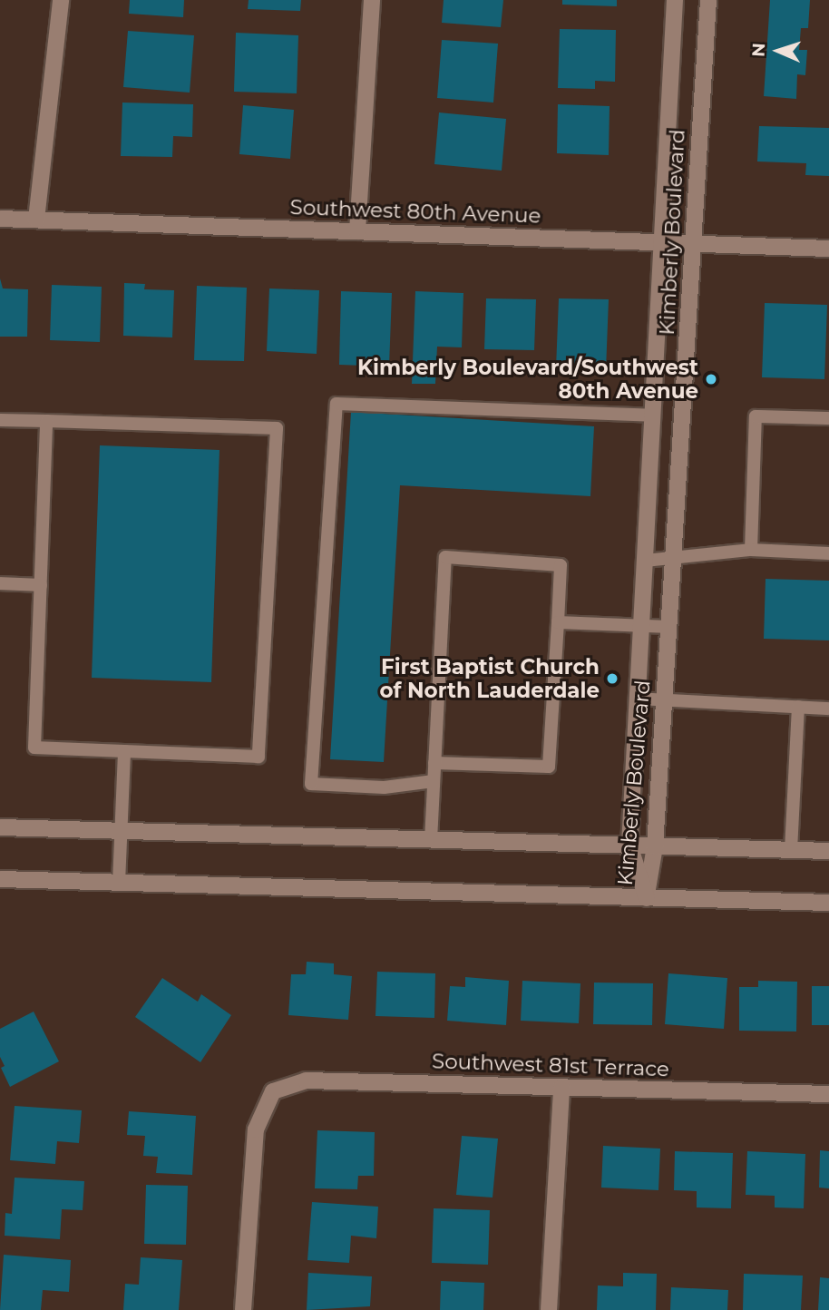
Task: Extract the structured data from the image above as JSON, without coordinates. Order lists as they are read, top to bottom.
{
  "streets": {
    "street": ["Southwest 80th Avenue", "Kimberly Boulevard", "Southwest 81st Terrace"]
  },
  "crossings": [
    ["Southwest 80th Avenue", "Kimberly Boulevard"]
  ],
  "places": ["Kimberly Boulevard/Southwest 80th Avenue", "First Baptist Church of North Lauderdale"],
  "north": "left"
}
